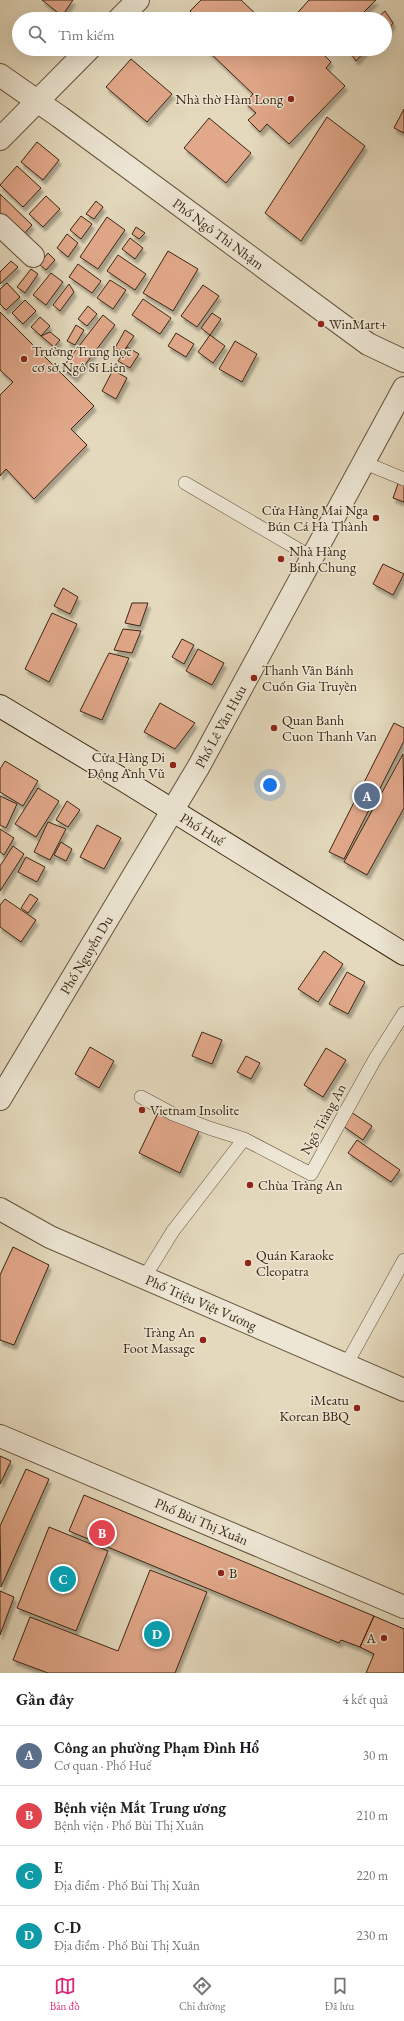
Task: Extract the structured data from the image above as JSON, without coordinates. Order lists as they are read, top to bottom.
{
  "streets": {
    "street": [
      "Phố Ngô Thì Nhậm",
      "Phố Lê Văn Hưu",
      "Phố Huế",
      "Phố Nguyễn Du",
      "Phố Triệu Việt Vương",
      "Phố Bùi Thị Xuân"
    ],
    "lane": ["Ngõ Tràng An"]
  },
  "crossings": [
    ["Phố Lê Văn Hưu", "Phố Huế"],
    ["Phố Lê Văn Hưu", "Phố Nguyễn Du"],
    ["Phố Huế", "Phố Nguyễn Du"]
  ],
  "places": [
    "Nhà thờ Hàm Long",
    "WinMart+",
    "Trường Trung học cơ sở Ngô Sĩ Liên",
    "Cửa Hàng Mai Nga Bún Cá Hà Thành",
    "Nhà Hàng Binh Chung",
    "Thanh Vân Bánh Cuốn Gia Truyền",
    "Quan Banh Cuon Thanh Van",
    "Cửa Hàng Di Động Anh Vũ",
    "Vietnam Insolite",
    "Chùa Tràng An",
    "Quán Karaoke Cleopatra",
    "Tràng An Foot Massage",
    "iMeatu Korean BBQ",
    "B",
    "A"
  ],
  "page": {
    "search": "Tìm kiếm",
    "pins": [
      "A",
      "B",
      "C",
      "D"
    ],
    "heading": ["Gần đây", "4 kết quả"],
    "list": [
      {
        "mark": "A",
        "name": "Công an phường Phạm Đình Hổ",
        "note": "Cơ quan · Phố Huế",
        "value": "30 m"
      },
      {
        "mark": "B",
        "name": "Bệnh viện Mắt Trung ương",
        "note": "Bệnh viện · Phố Bùi Thị Xuân",
        "value": "210 m"
      },
      {
        "mark": "C",
        "name": "E",
        "note": "Địa điểm · Phố Bùi Thị Xuân",
        "value": "220 m"
      },
      {
        "mark": "D",
        "name": "C-D",
        "note": "Địa điểm · Phố Bùi Thị Xuân",
        "value": "230 m"
      }
    ],
    "nav": ["Bản đồ", "Chỉ đường", "Đã lưu"]
  }
}
